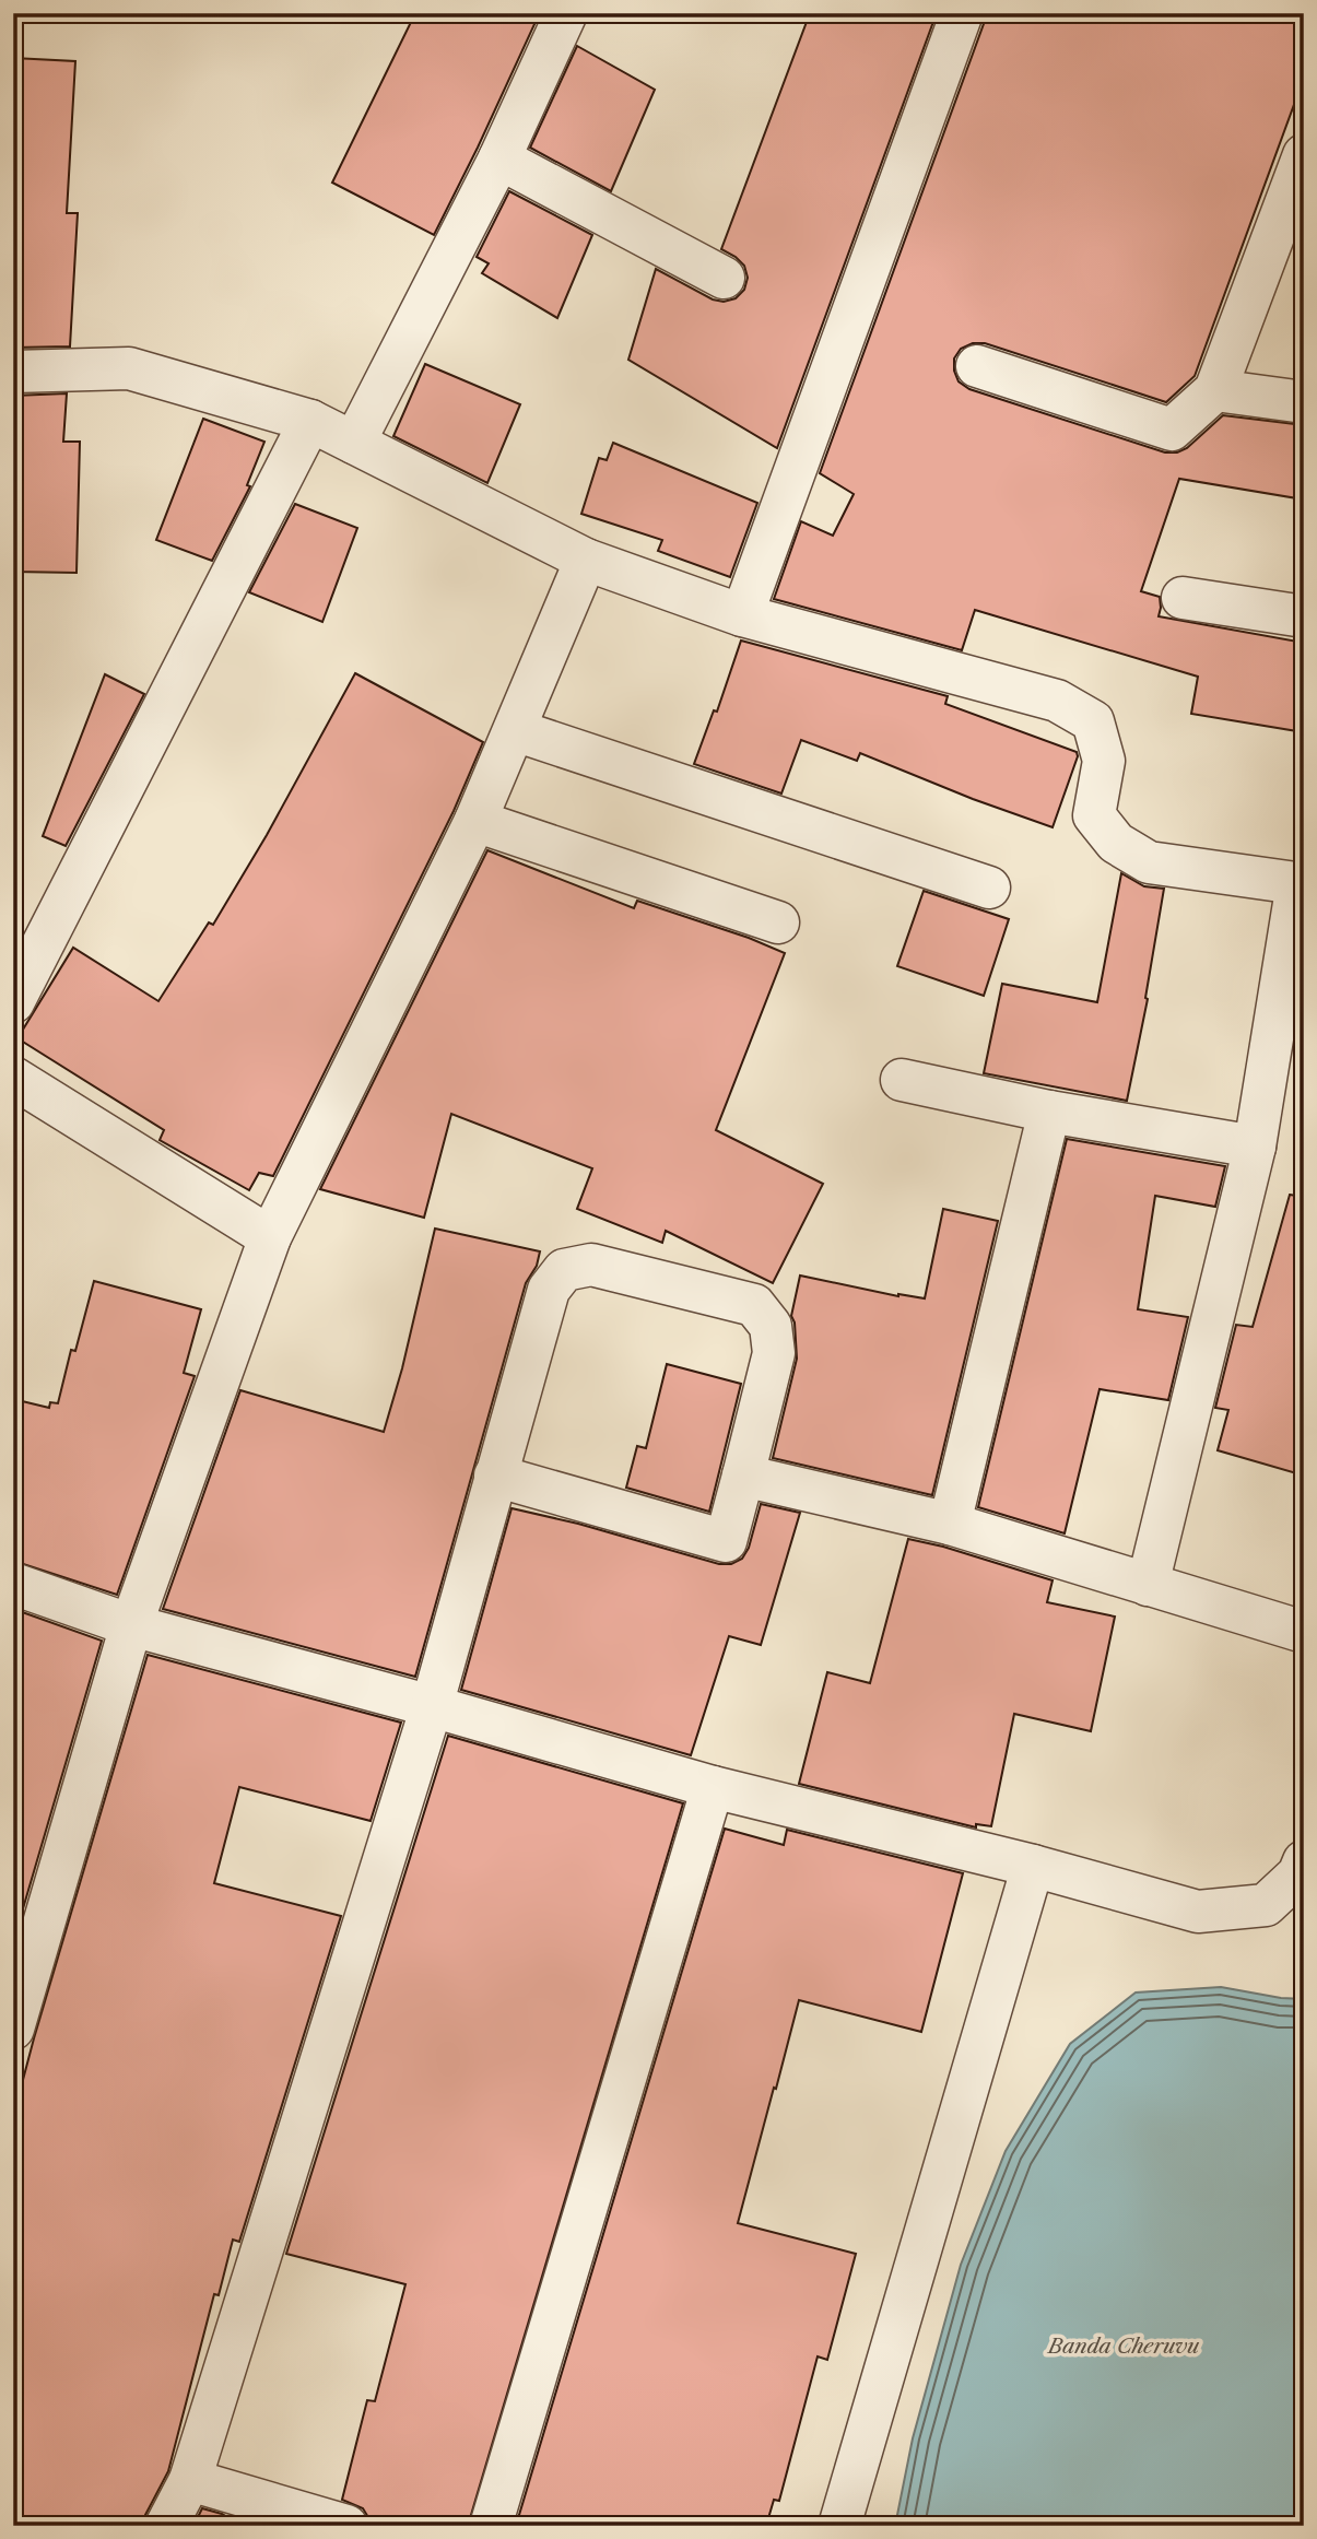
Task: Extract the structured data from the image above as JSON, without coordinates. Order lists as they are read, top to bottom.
{
  "water": ["Banda Cheruvu"]
}
